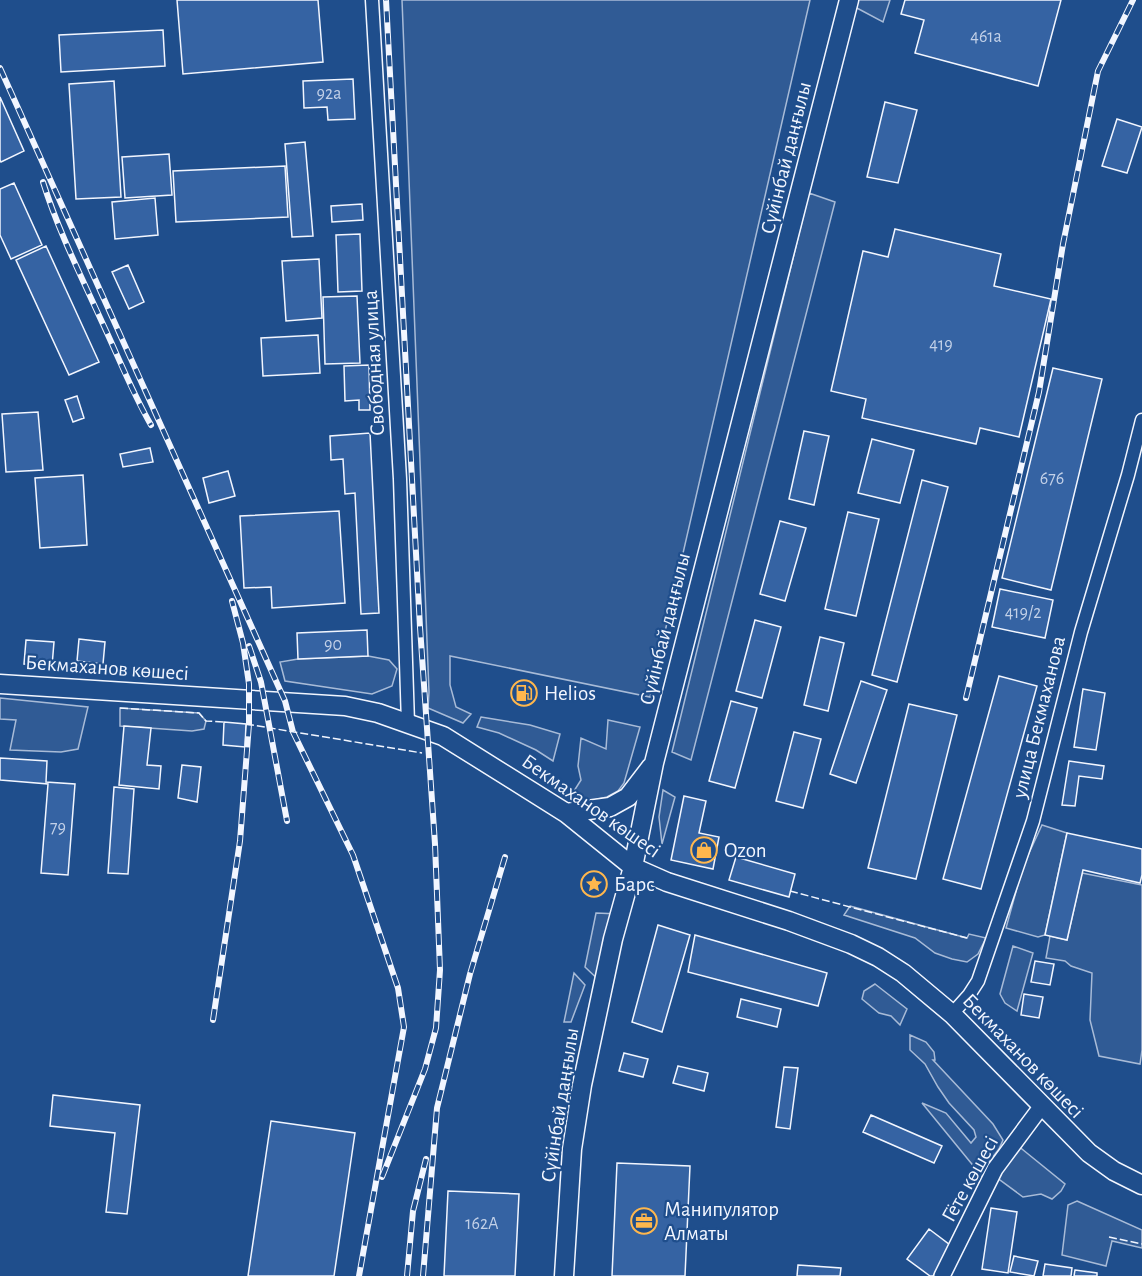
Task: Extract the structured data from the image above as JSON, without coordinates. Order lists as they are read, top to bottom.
{
  "streets": {
    "main road": ["Сүйінбай даңғылы", "Бекмаханов көшесі"],
    "street": ["Свободная улица", "улица Бекмаханова", "Гёте көшесі"]
  },
  "crossings": [
    ["Сүйінбай даңғылы", "Бекмаханов көшесі"],
    ["Свободная улица", "Бекмаханов көшесі"],
    ["Бекмаханов көшесі", "улица Бекмаханова"],
    ["Бекмаханов көшесі", "Гёте көшесі"]
  ],
  "places": {
    "fuel station": ["Helios"],
    "shop": ["Ozon"],
    "place": ["Барс"],
    "office": ["Манипулятор Алматы"]
  },
  "house_numbers": [
    "461а",
    "92а",
    "419",
    "676",
    "419/2",
    "90",
    "79",
    "162А"
  ]
}
